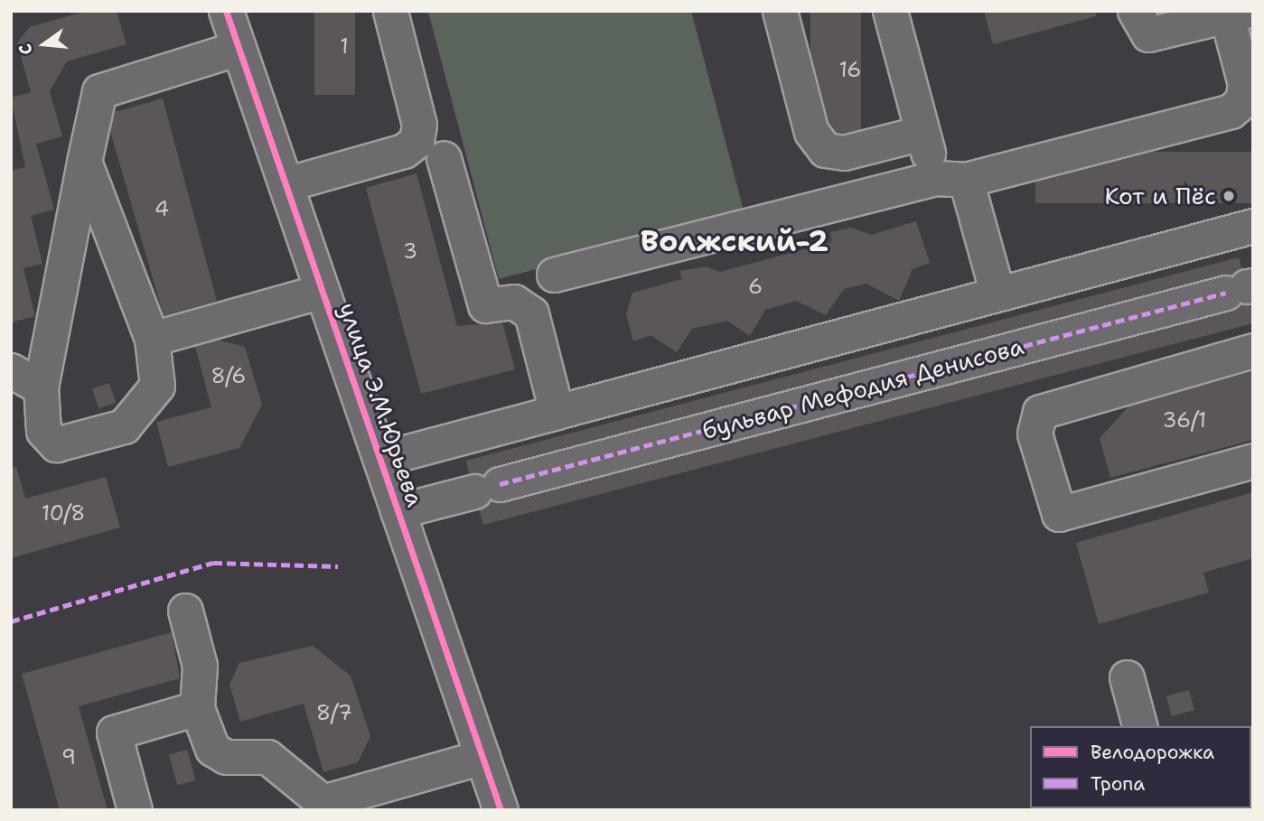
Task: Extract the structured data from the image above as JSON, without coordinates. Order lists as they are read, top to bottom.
{
  "streets": {
    "street": ["бульвар Мефодия Денисова", "улица Э.М.Юрьева"]
  },
  "crossings": [
    ["бульвар Мефодия Денисова", "улица Э.М.Юрьева"]
  ],
  "districts": ["Волжский-2"],
  "places": ["Кот и Пёс"],
  "house_numbers": [
    "1",
    "16",
    "4",
    "3",
    "6",
    "8/6",
    "36/1",
    "10/8",
    "8/7",
    "9"
  ],
  "legend": ["Велодорожка", "Тропа"],
  "north": "left"
}
